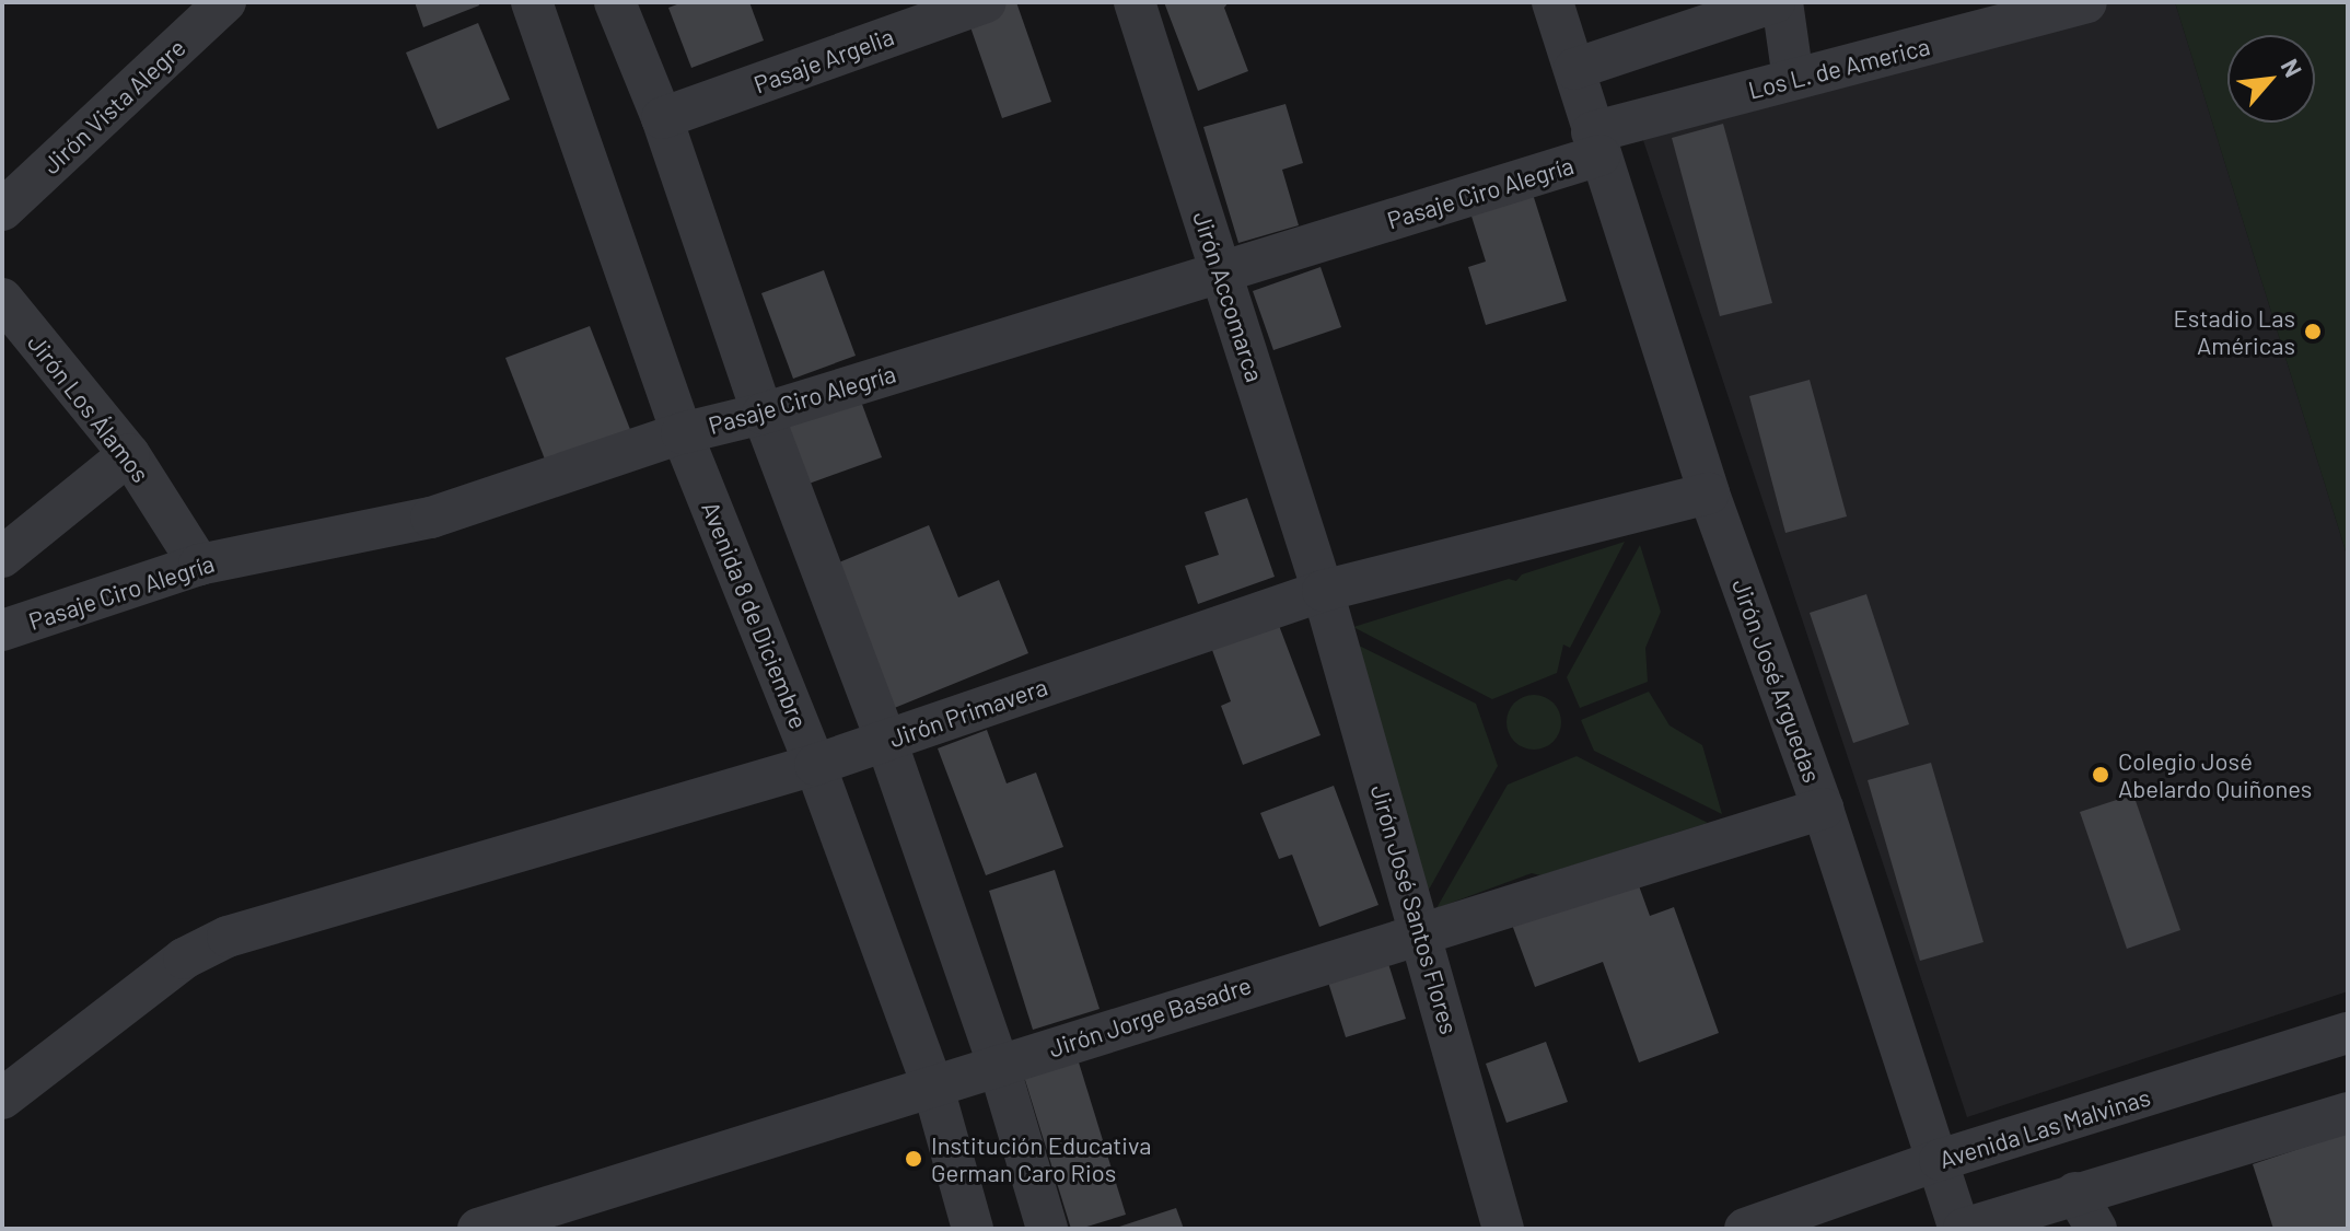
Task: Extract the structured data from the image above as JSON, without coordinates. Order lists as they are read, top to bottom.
{
  "streets": {
    "street": [
      "Pasaje Argelia",
      "Los L. de America",
      "Jirón Vista Alegre",
      "Pasaje Ciro Alegría",
      "Jirón Accomarca",
      "Jirón Los Álamos",
      "Avenida 8 de Diciembre",
      "Jirón José Arguedas",
      "Jirón Primavera",
      "Jirón José Santos Flores",
      "Jirón Jorge Basadre",
      "Avenida Las Malvinas"
    ]
  },
  "crossings": [
    ["Los L. de America", "Pasaje Ciro Alegría"],
    ["Los L. de America", "Jirón José Arguedas"],
    ["Pasaje Ciro Alegría", "Jirón Accomarca"],
    ["Pasaje Ciro Alegría", "Jirón Los Álamos"],
    ["Pasaje Ciro Alegría", "Avenida 8 de Diciembre"],
    ["Pasaje Ciro Alegría", "Jirón José Arguedas"],
    ["Jirón Accomarca", "Jirón Primavera"],
    ["Jirón Accomarca", "Jirón José Santos Flores"],
    ["Avenida 8 de Diciembre", "Jirón Primavera"],
    ["Avenida 8 de Diciembre", "Jirón Jorge Basadre"],
    ["Jirón José Arguedas", "Jirón Primavera"],
    ["Jirón José Arguedas", "Jirón Jorge Basadre"],
    ["Jirón José Arguedas", "Avenida Las Malvinas"],
    ["Jirón Primavera", "Jirón José Santos Flores"],
    ["Jirón José Santos Flores", "Jirón Jorge Basadre"]
  ],
  "places": ["Estadio Las Américas", "Colegio José Abelardo Quiñones", "Institución Educativa German Caro Rios"],
  "north": "top right"
}
